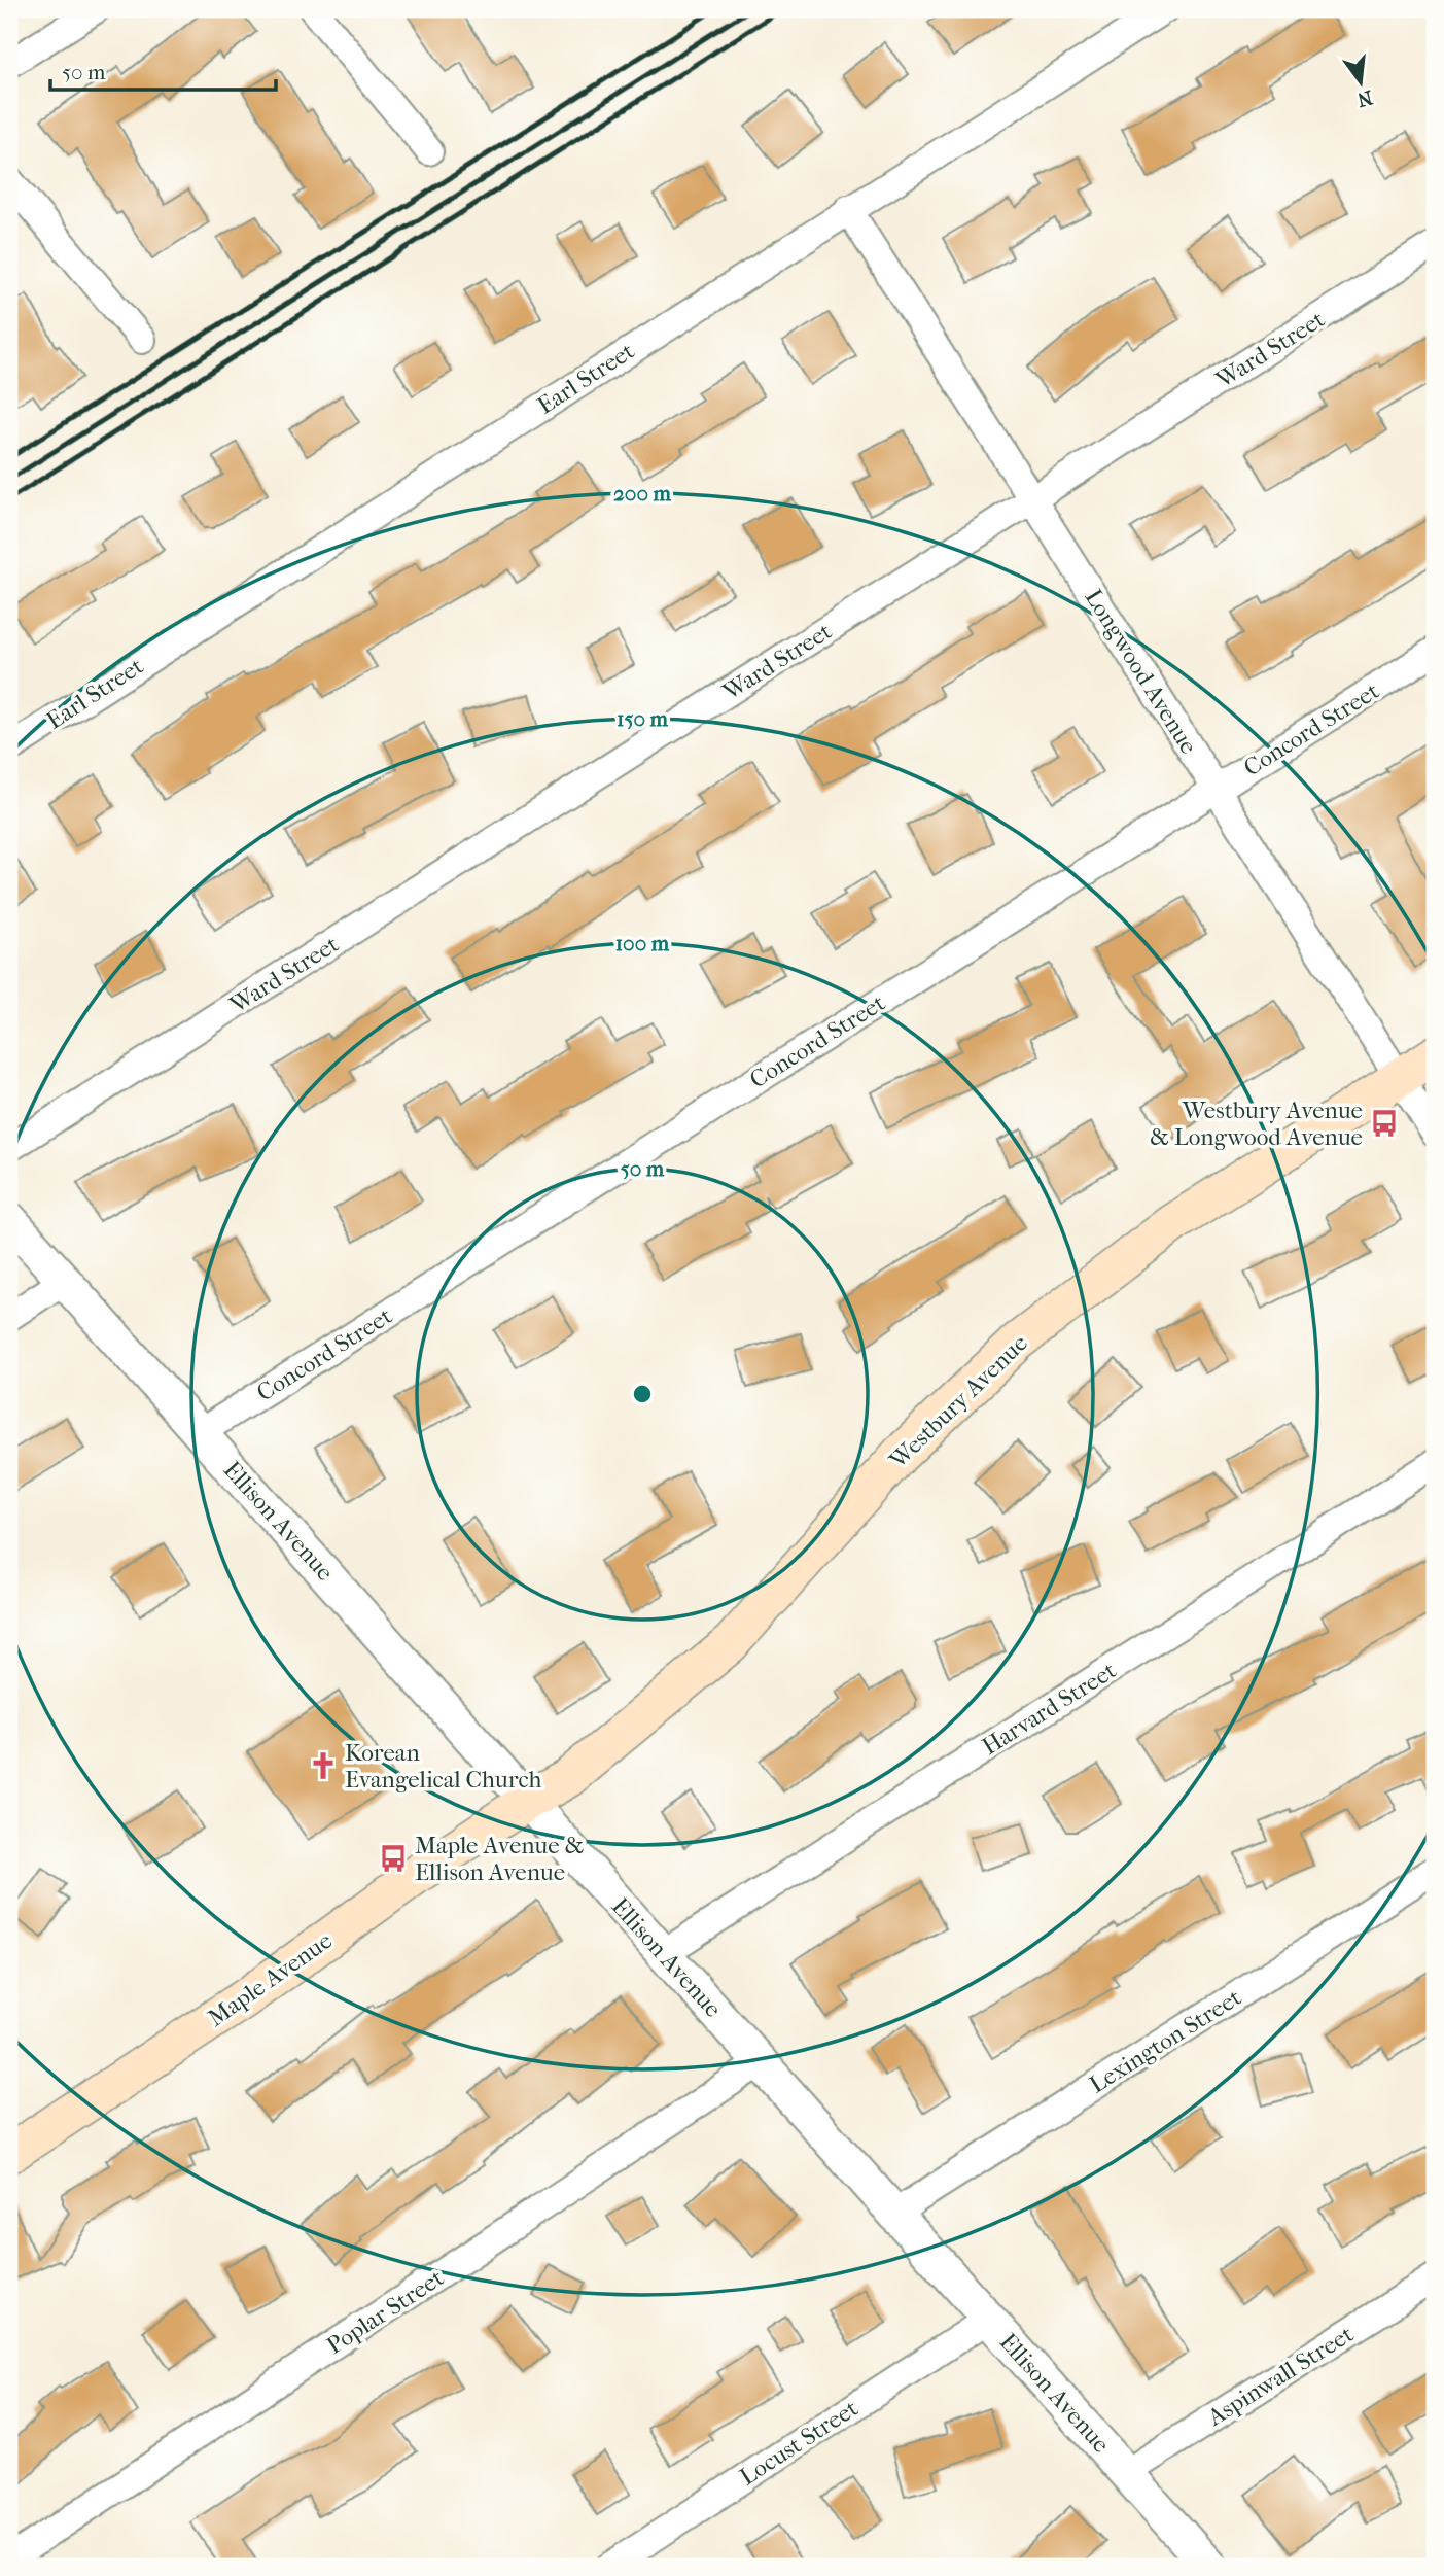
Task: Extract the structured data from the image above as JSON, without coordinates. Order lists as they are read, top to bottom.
{
  "streets": {
    "main road": ["Westbury Avenue", "Maple Avenue"],
    "street": [
      "Ward Street",
      "Earl Street",
      "Longwood Avenue",
      "Concord Street",
      "Ellison Avenue",
      "Harvard Street",
      "Lexington Street",
      "Poplar Street",
      "Aspinwall Street",
      "Locust Street"
    ]
  },
  "crossings": [
    ["Ward Street", "Longwood Avenue"],
    ["Earl Street", "Longwood Avenue"],
    ["Longwood Avenue", "Concord Street"],
    ["Longwood Avenue", "Westbury Avenue"],
    ["Concord Street", "Ellison Avenue"],
    ["Westbury Avenue", "Ellison Avenue"],
    ["Westbury Avenue", "Maple Avenue"],
    ["Ellison Avenue", "Harvard Street"],
    ["Ellison Avenue", "Maple Avenue"],
    ["Ellison Avenue", "Lexington Street"],
    ["Ellison Avenue", "Poplar Street"],
    ["Ellison Avenue", "Aspinwall Street"],
    ["Ellison Avenue", "Locust Street"]
  ],
  "places": {
    "bus stop": ["Westbury Avenue & Longwood Avenue", "Maple Avenue & Ellison Avenue"],
    "church": ["Korean Evangelical Church"]
  },
  "scale_bar": "50 m",
  "north": "bottom",
  "rings": [
    "200 m",
    "150 m",
    "100 m",
    "50 m"
  ]
}
